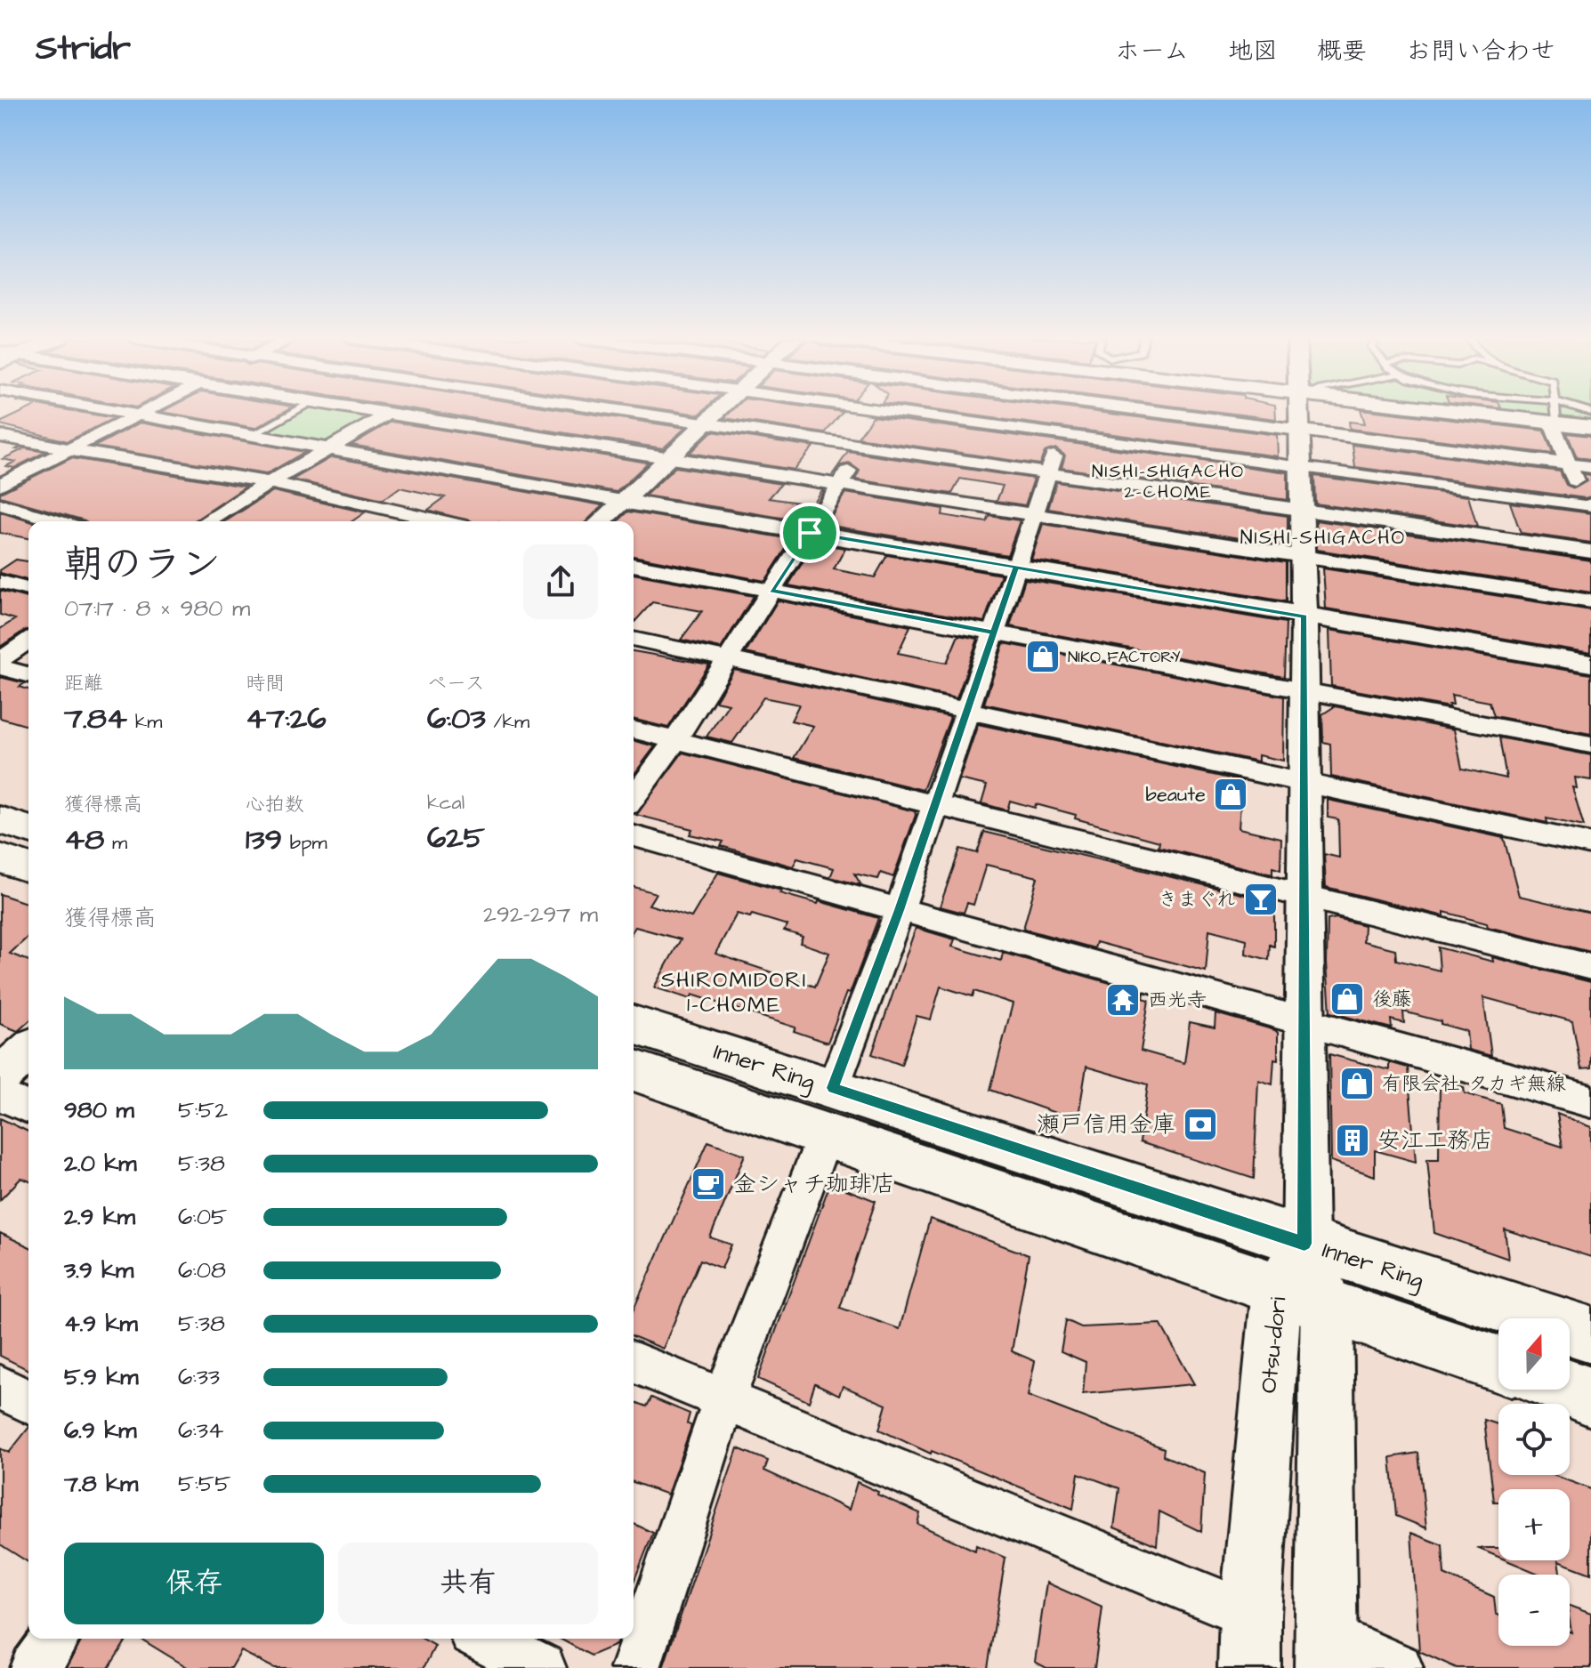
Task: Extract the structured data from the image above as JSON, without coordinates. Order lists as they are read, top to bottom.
{
  "streets": {
    "main road": ["Inner Ring"],
    "street": ["Otsu-dori"]
  },
  "crossings": [
    ["Inner Ring", "Otsu-dori"]
  ],
  "districts": ["NISHI-SHIGACHO 2-CHOME", "NISHI-SHIGACHO", "SHIROMIDORI 1-CHOME"],
  "places": {
    "shop": [
      "NIKO FACTORY",
      "beaute",
      "後藤",
      "有限会社 タカギ無線"
    ],
    "bar": ["きまぐれ"],
    "temple": ["西光寺"],
    "bank": ["瀬戸信用金庫"],
    "building": ["安江工務店"],
    "cafe": ["金シャチ珈琲店"]
  },
  "north": "top",
  "page": {
    "header": "Stridr",
    "nav": [
      "ホーム",
      "地図",
      "概要",
      "お問い合わせ"
    ],
    "heading": ["朝のラン", "07:17 · 8 × 980 m"],
    "stats": [
      ["距離", "7.84 km"],
      ["時間", "47:26"],
      ["ペース", "6:03 /km"],
      ["獲得標高", "48 m"],
      ["心拍数", "139 bpm"],
      ["kcal", "625"]
    ],
    "chart": ["獲得標高", "292–297 m"],
    "list": [
      {
        "name": "980 m",
        "note": "5:52"
      },
      {
        "name": "2.0 km",
        "note": "5:38"
      },
      {
        "name": "2.9 km",
        "note": "6:05"
      },
      {
        "name": "3.9 km",
        "note": "6:08"
      },
      {
        "name": "4.9 km",
        "note": "5:38"
      },
      {
        "name": "5.9 km",
        "note": "6:33"
      },
      {
        "name": "6.9 km",
        "note": "6:34"
      },
      {
        "name": "7.8 km",
        "note": "5:55"
      }
    ],
    "map_buttons": ["+", "−"],
    "buttons": ["保存", "共有"]
  }
}
